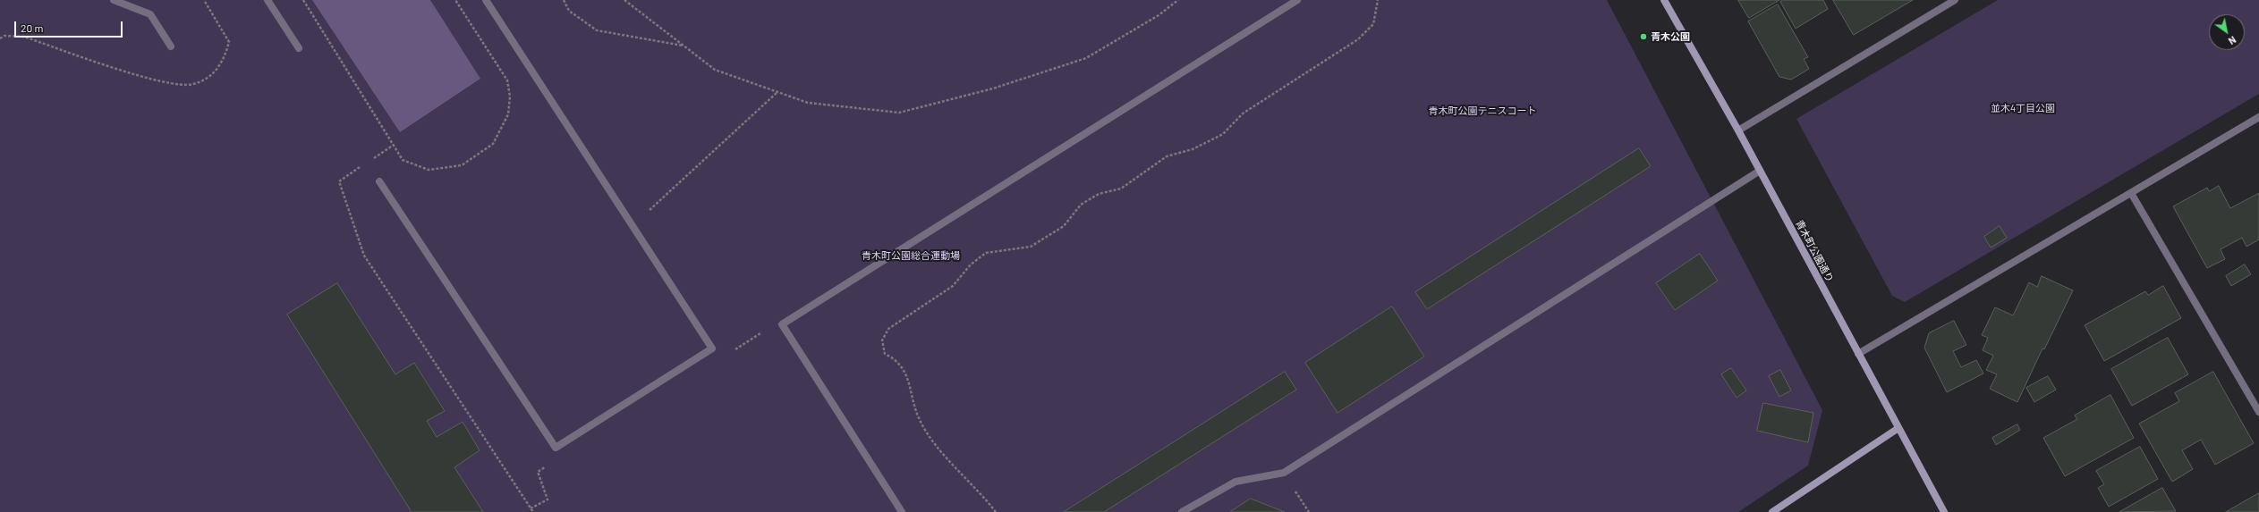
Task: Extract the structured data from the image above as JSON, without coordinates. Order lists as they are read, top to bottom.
{
  "streets": {
    "street": ["青木町公園通り"]
  },
  "parks": ["並木4丁目公園", "青木町公園テニスコート", "青木町公園総合運動場"],
  "places": ["青木公園"],
  "scale_bar": "20 m",
  "north": "bottom right"
}
